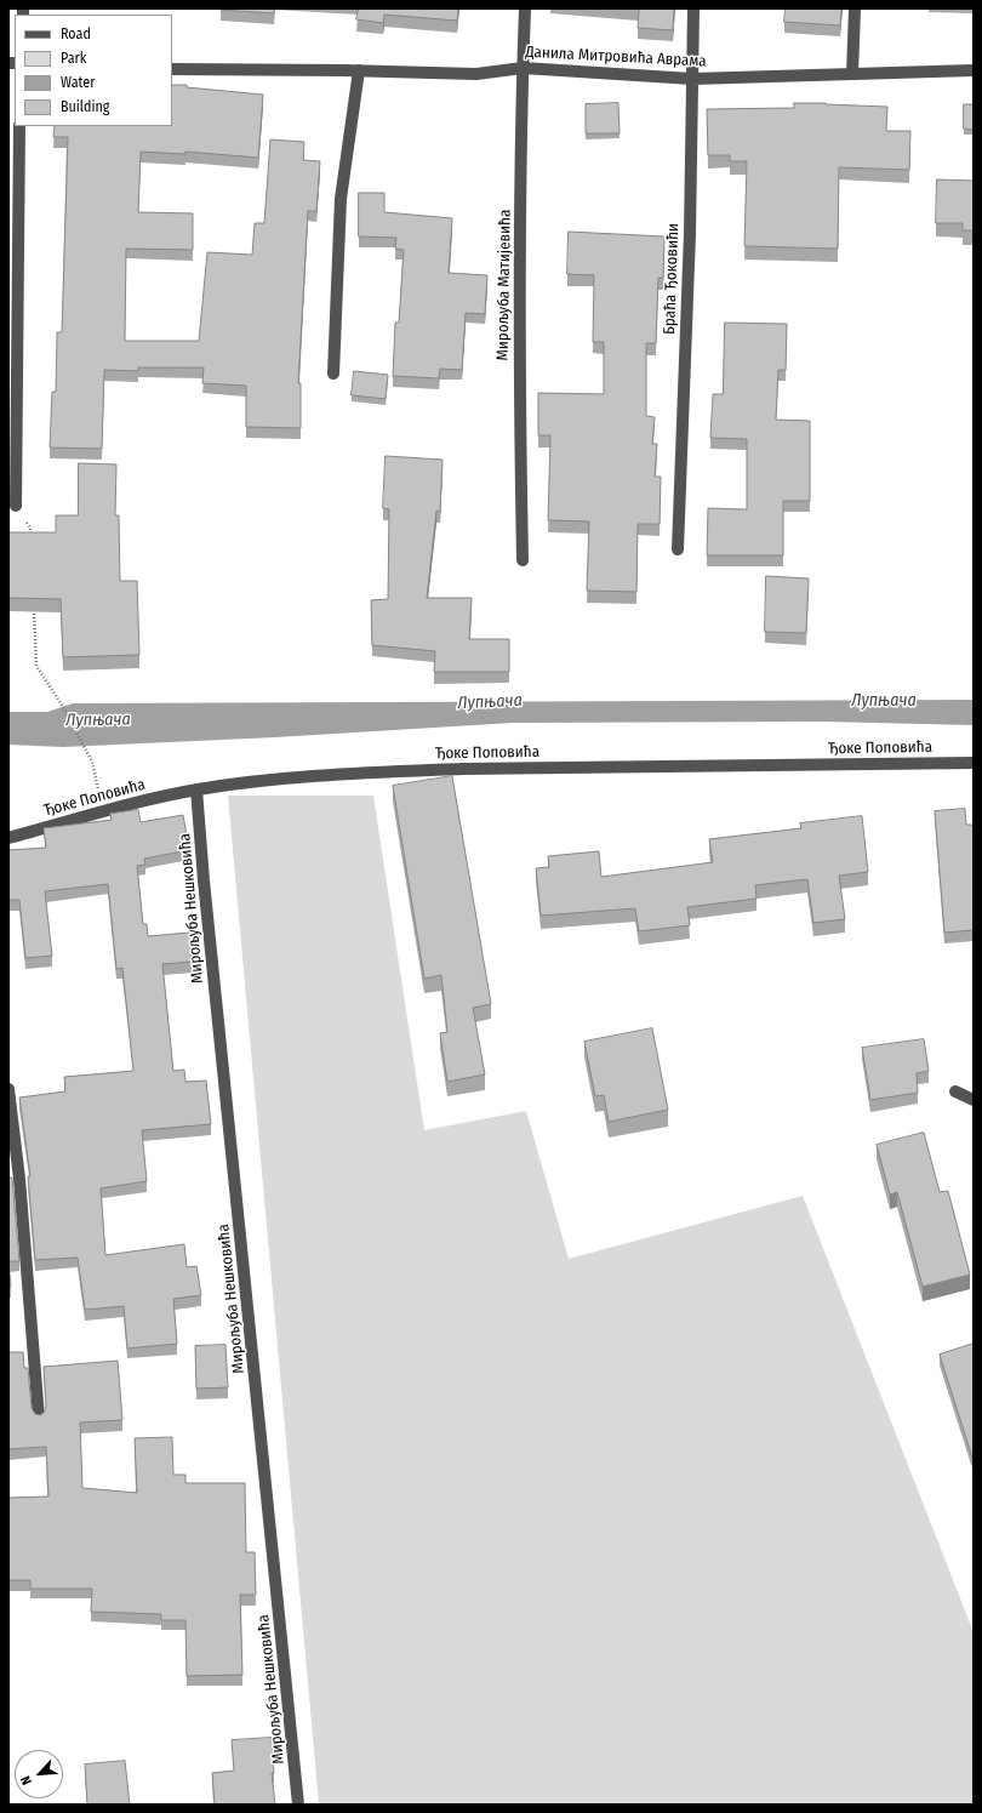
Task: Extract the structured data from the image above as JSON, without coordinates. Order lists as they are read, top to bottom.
{
  "streets": {
    "street": [
      "Данила Митровића Аврама",
      "Браћа Ђоковићи",
      "Мирољуба Матијевића",
      "Ђоке Поповића",
      "Мирољуба Нешковића"
    ]
  },
  "crossings": [
    ["Данила Митровића Аврама", "Браћа Ђоковићи"],
    ["Данила Митровића Аврама", "Мирољуба Матијевића"],
    ["Ђоке Поповића", "Мирољуба Нешковића"]
  ],
  "water": ["Лупњача"],
  "legend": [
    "Road",
    "Park",
    "Water",
    "Building"
  ],
  "north": "bottom left"
}
